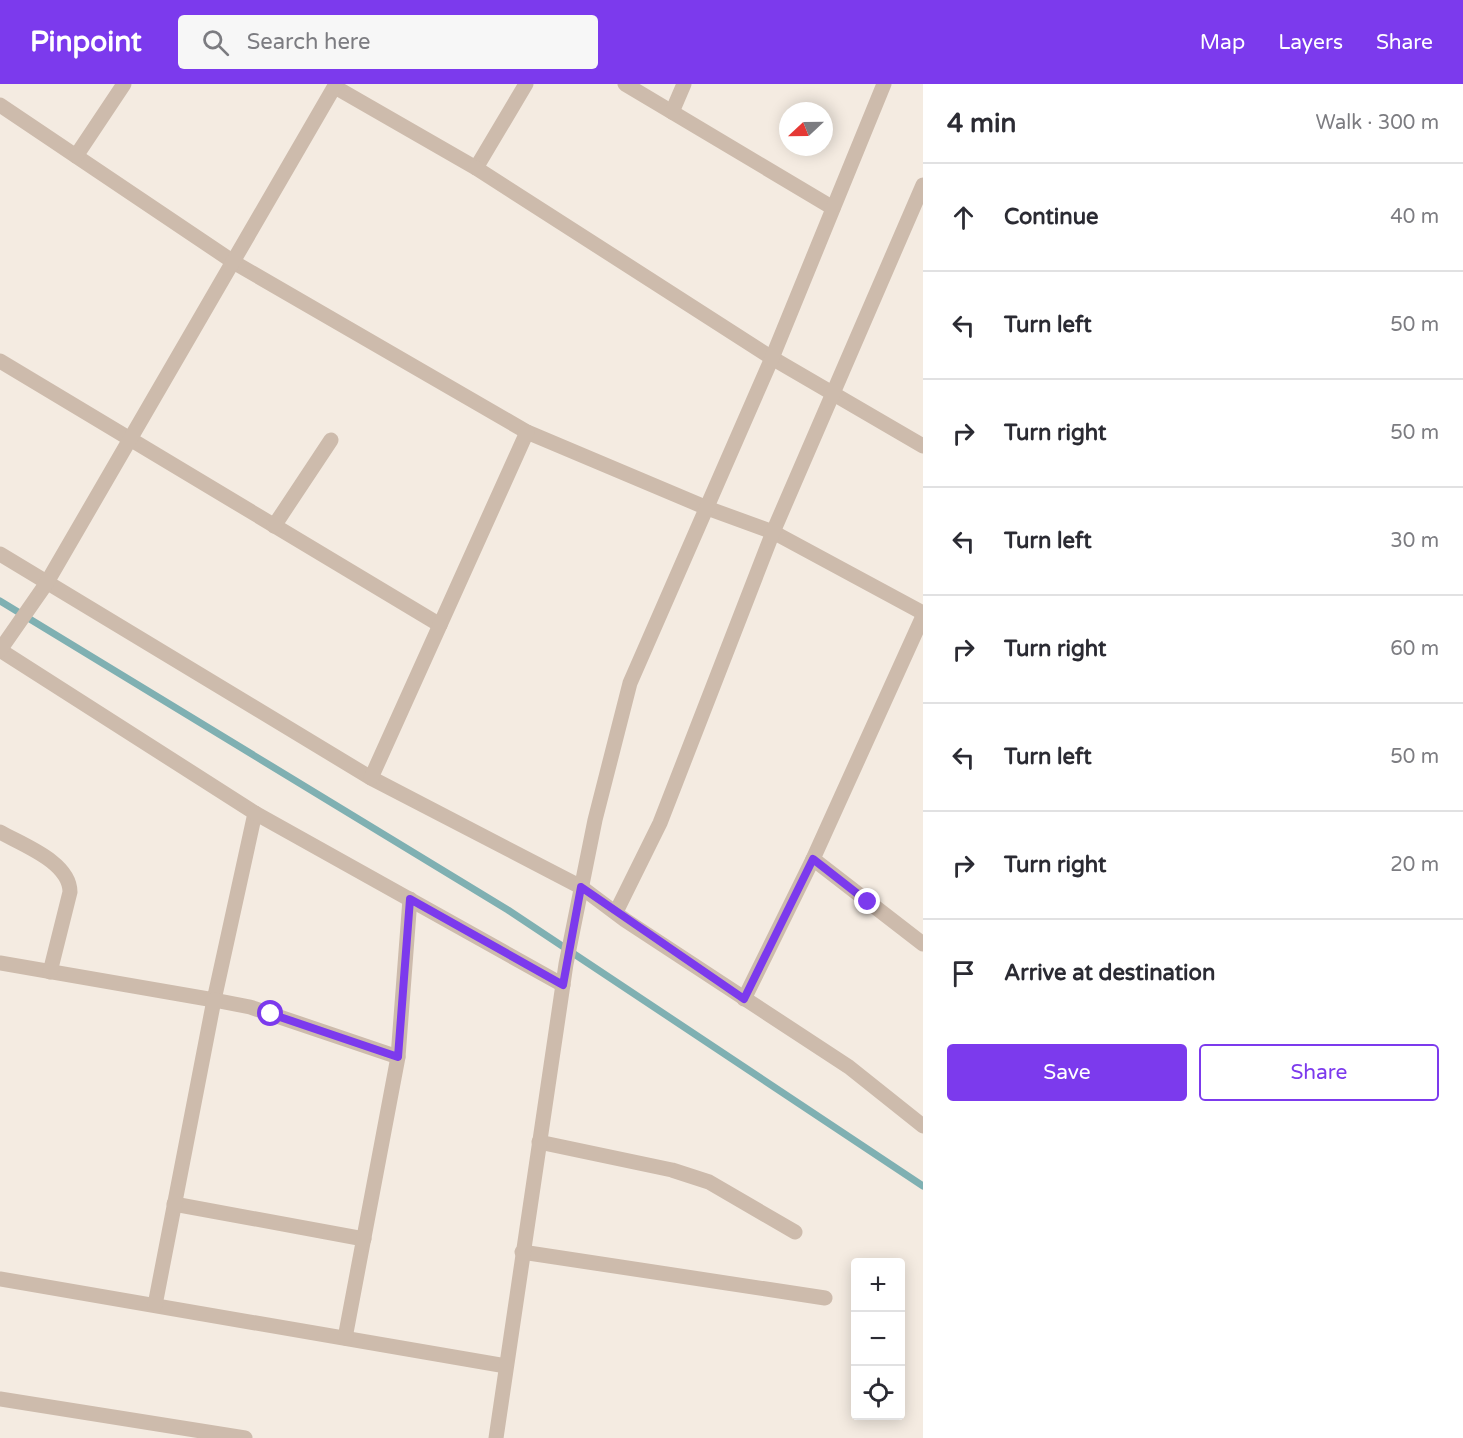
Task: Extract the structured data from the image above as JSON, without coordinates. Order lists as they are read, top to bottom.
{
  "north": "left",
  "page": {
    "header": "Pinpoint",
    "search": "Search here",
    "nav": ["Map", "Layers", "Share"],
    "heading": ["4 min", "Walk · 300 m"],
    "list": [
      ["Continue", "40 m"],
      ["Turn left", "50 m"],
      ["Turn right", "50 m"],
      ["Turn left", "30 m"],
      ["Turn right", "60 m"],
      ["Turn left", "50 m"],
      ["Turn right", "20 m"],
      "Arrive at destination"
    ],
    "buttons": ["Save", "Share"],
    "map_buttons": ["+", "−"]
  }
}
